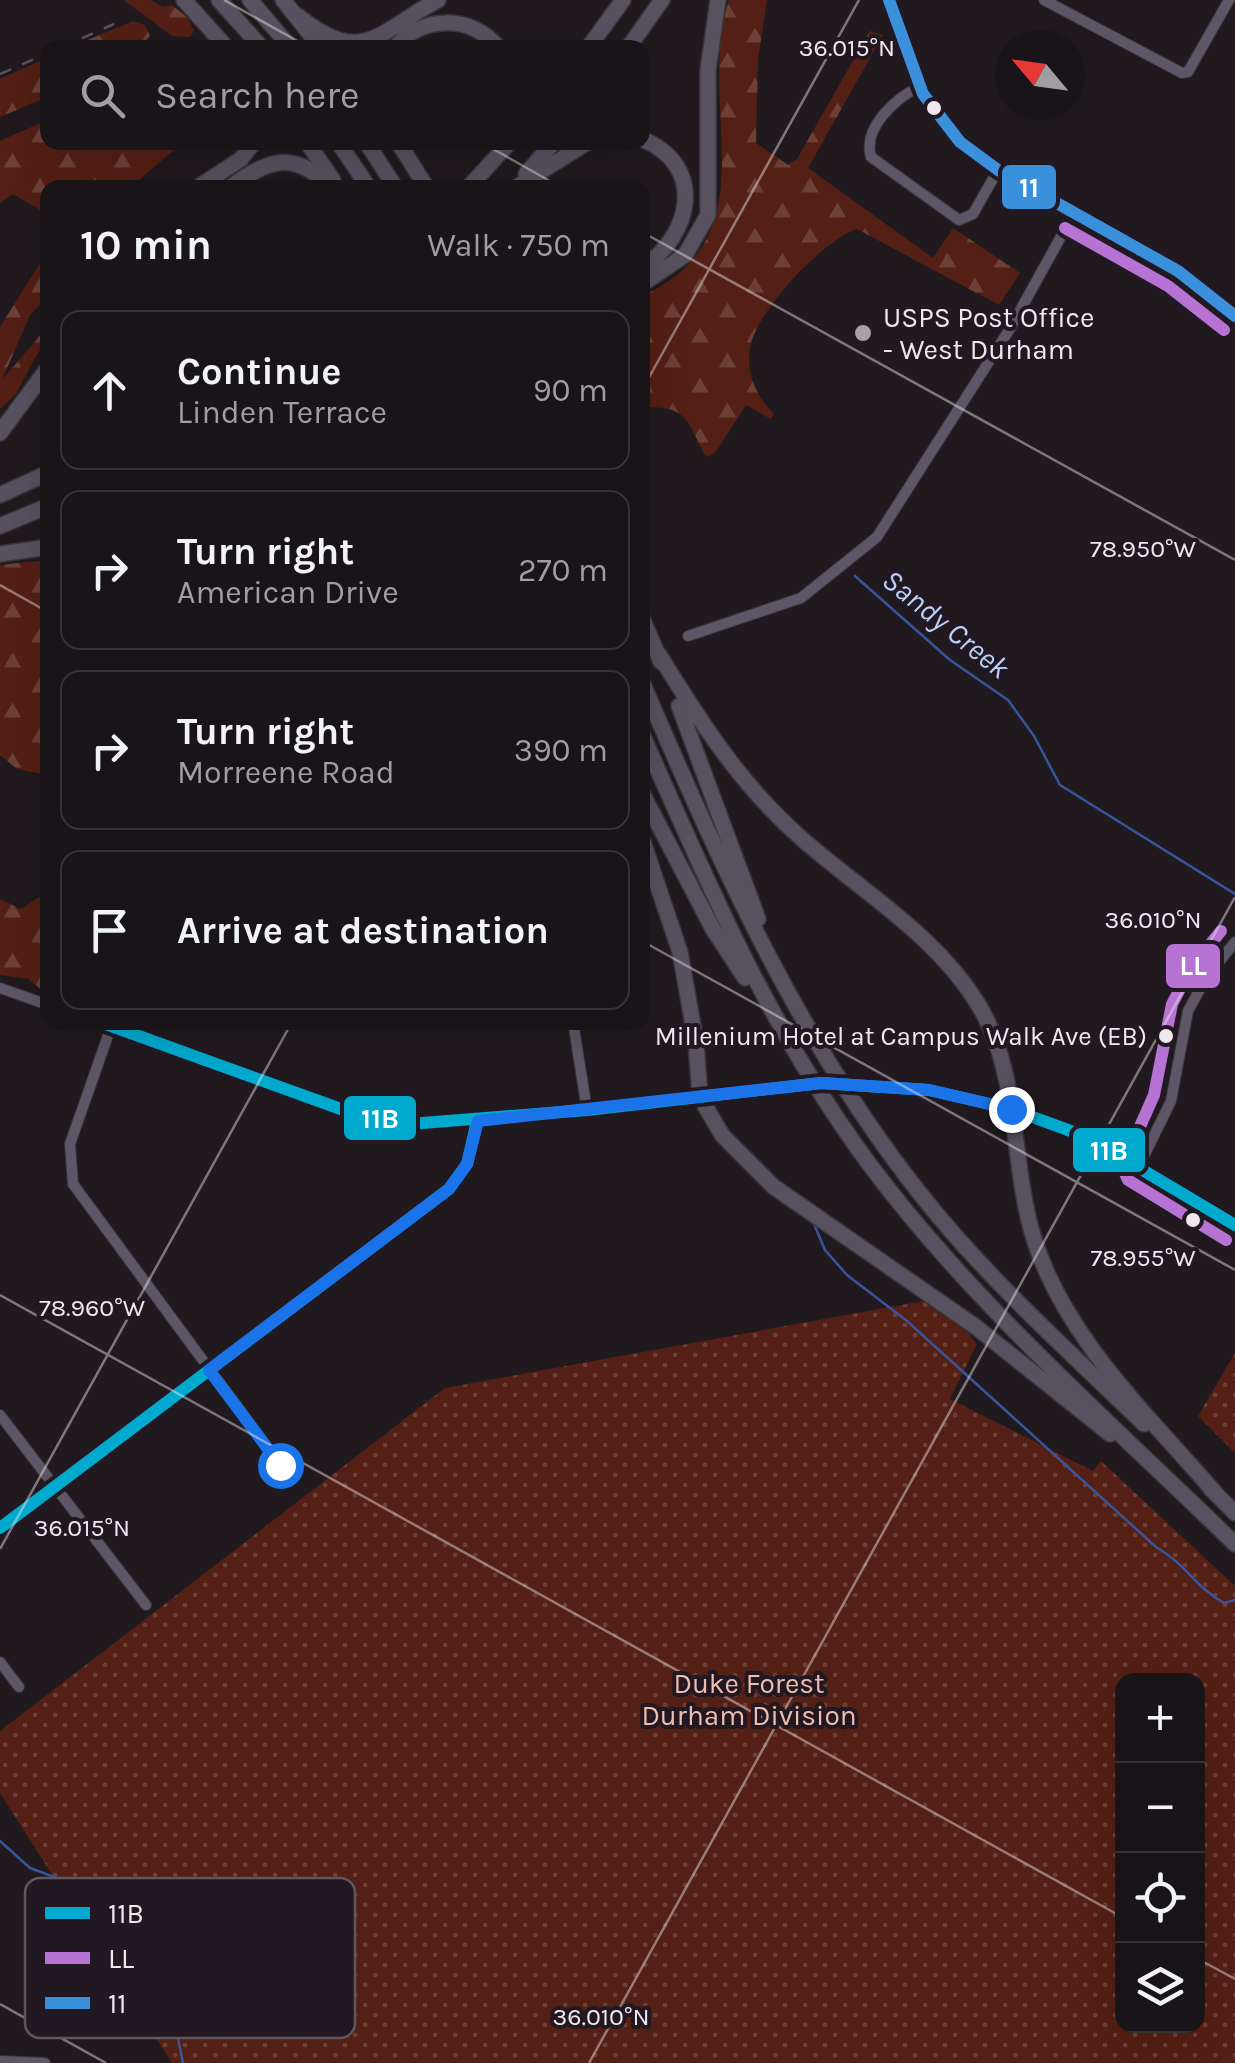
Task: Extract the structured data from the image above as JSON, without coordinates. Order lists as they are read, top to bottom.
{
  "water": ["Sandy Creek"],
  "parks": ["Duke Forest Durham Division"],
  "places": ["USPS Post Office - West Durham", "Millenium Hotel at Campus Walk Ave (EB)"],
  "lines": ["transit line 11", "transit line LL", "transit line 11B"],
  "legend": ["11B", "LL", "11"],
  "north": "top left",
  "page": {
    "search": "Search here",
    "heading": ["10 min", "Walk · 750 m"],
    "list": [
      ["Continue", "Linden Terrace", "90 m"],
      ["Turn right", "American Drive", "270 m"],
      ["Turn right", "Morreene Road", "390 m"],
      "Arrive at destination"
    ],
    "map_buttons": ["+", "−"]
  },
  "coordinates": [
    "36.015°N",
    "78.950°W",
    "36.010°N",
    "78.955°W",
    "78.960°W"
  ]
}
